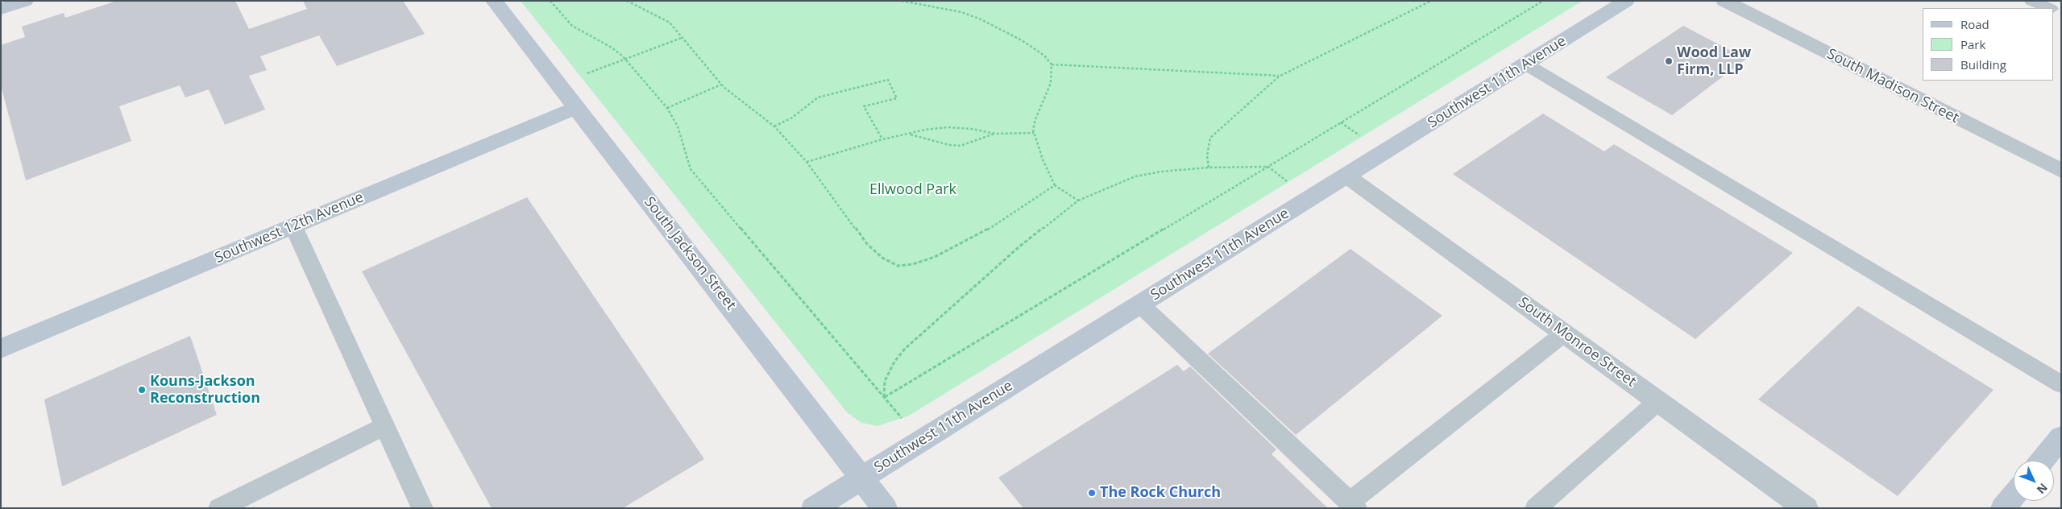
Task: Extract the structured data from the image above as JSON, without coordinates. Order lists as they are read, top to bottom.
{
  "streets": {
    "street": [
      "Southwest 11th Avenue",
      "South Madison Street",
      "Southwest 12th Avenue",
      "South Jackson Street",
      "South Monroe Street"
    ]
  },
  "crossings": [
    ["Southwest 11th Avenue", "South Jackson Street"],
    ["Southwest 11th Avenue", "South Monroe Street"],
    ["Southwest 12th Avenue", "South Jackson Street"]
  ],
  "parks": ["Ellwood Park"],
  "places": ["Wood Law Firm, LLP", "Kouns-Jackson Reconstruction", "The Rock Church"],
  "legend": ["Road", "Park", "Building"],
  "north": "bottom right"
}
